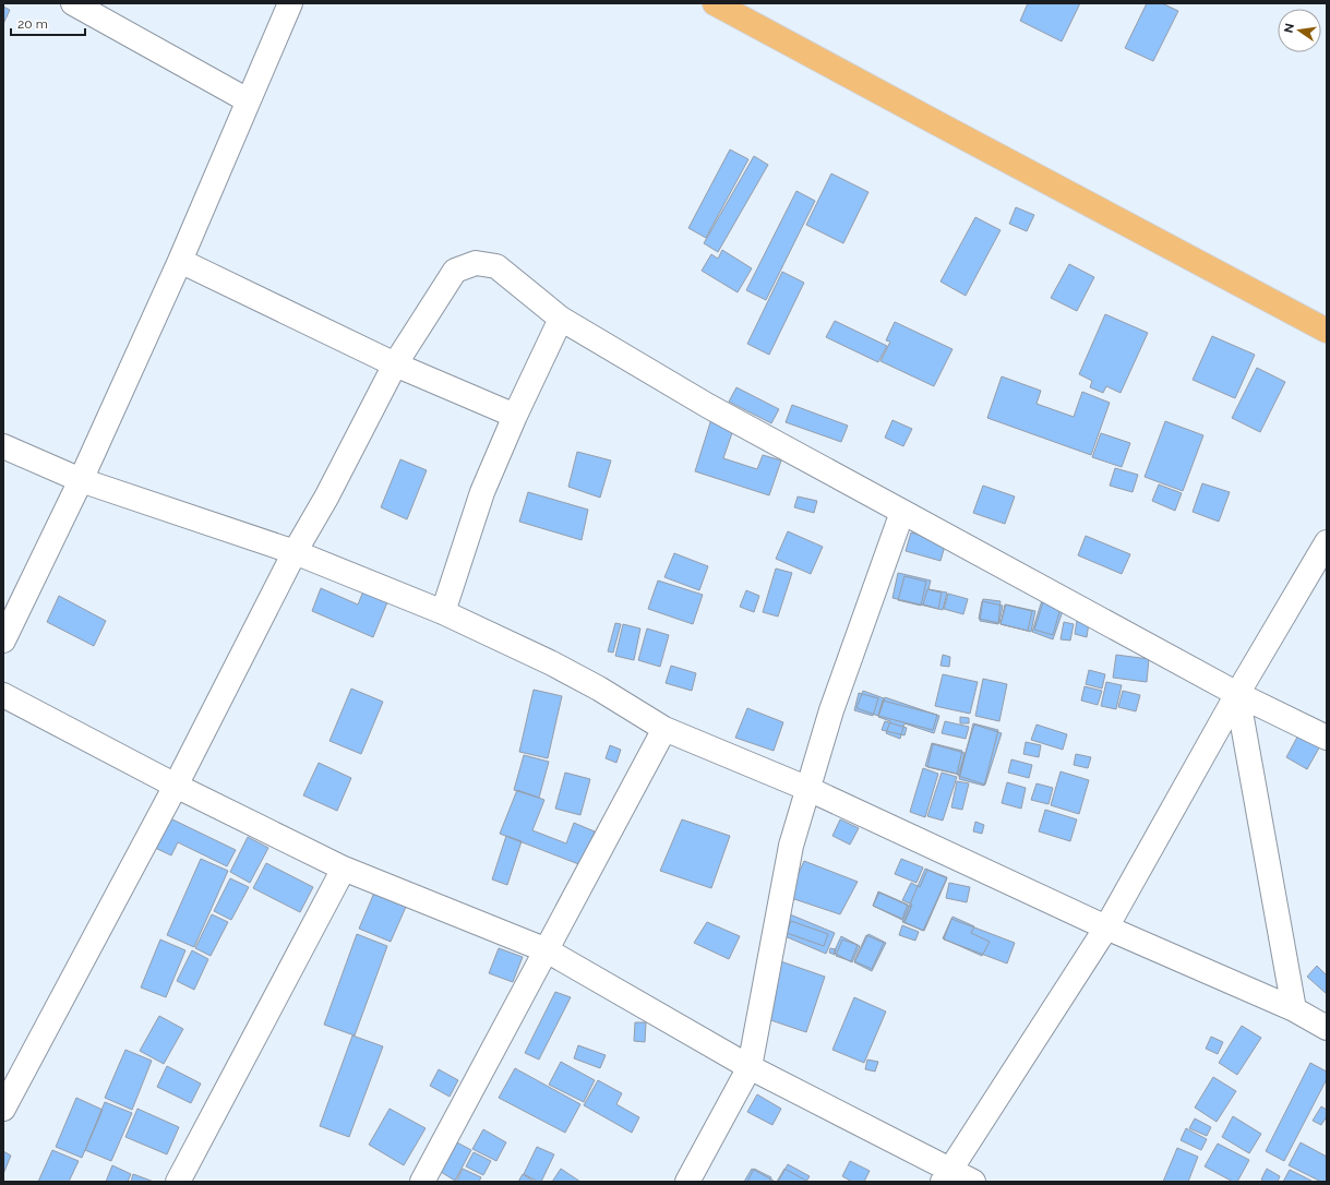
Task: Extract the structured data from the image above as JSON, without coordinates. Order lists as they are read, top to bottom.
{
  "scale_bar": "20 m",
  "north": "left"
}
